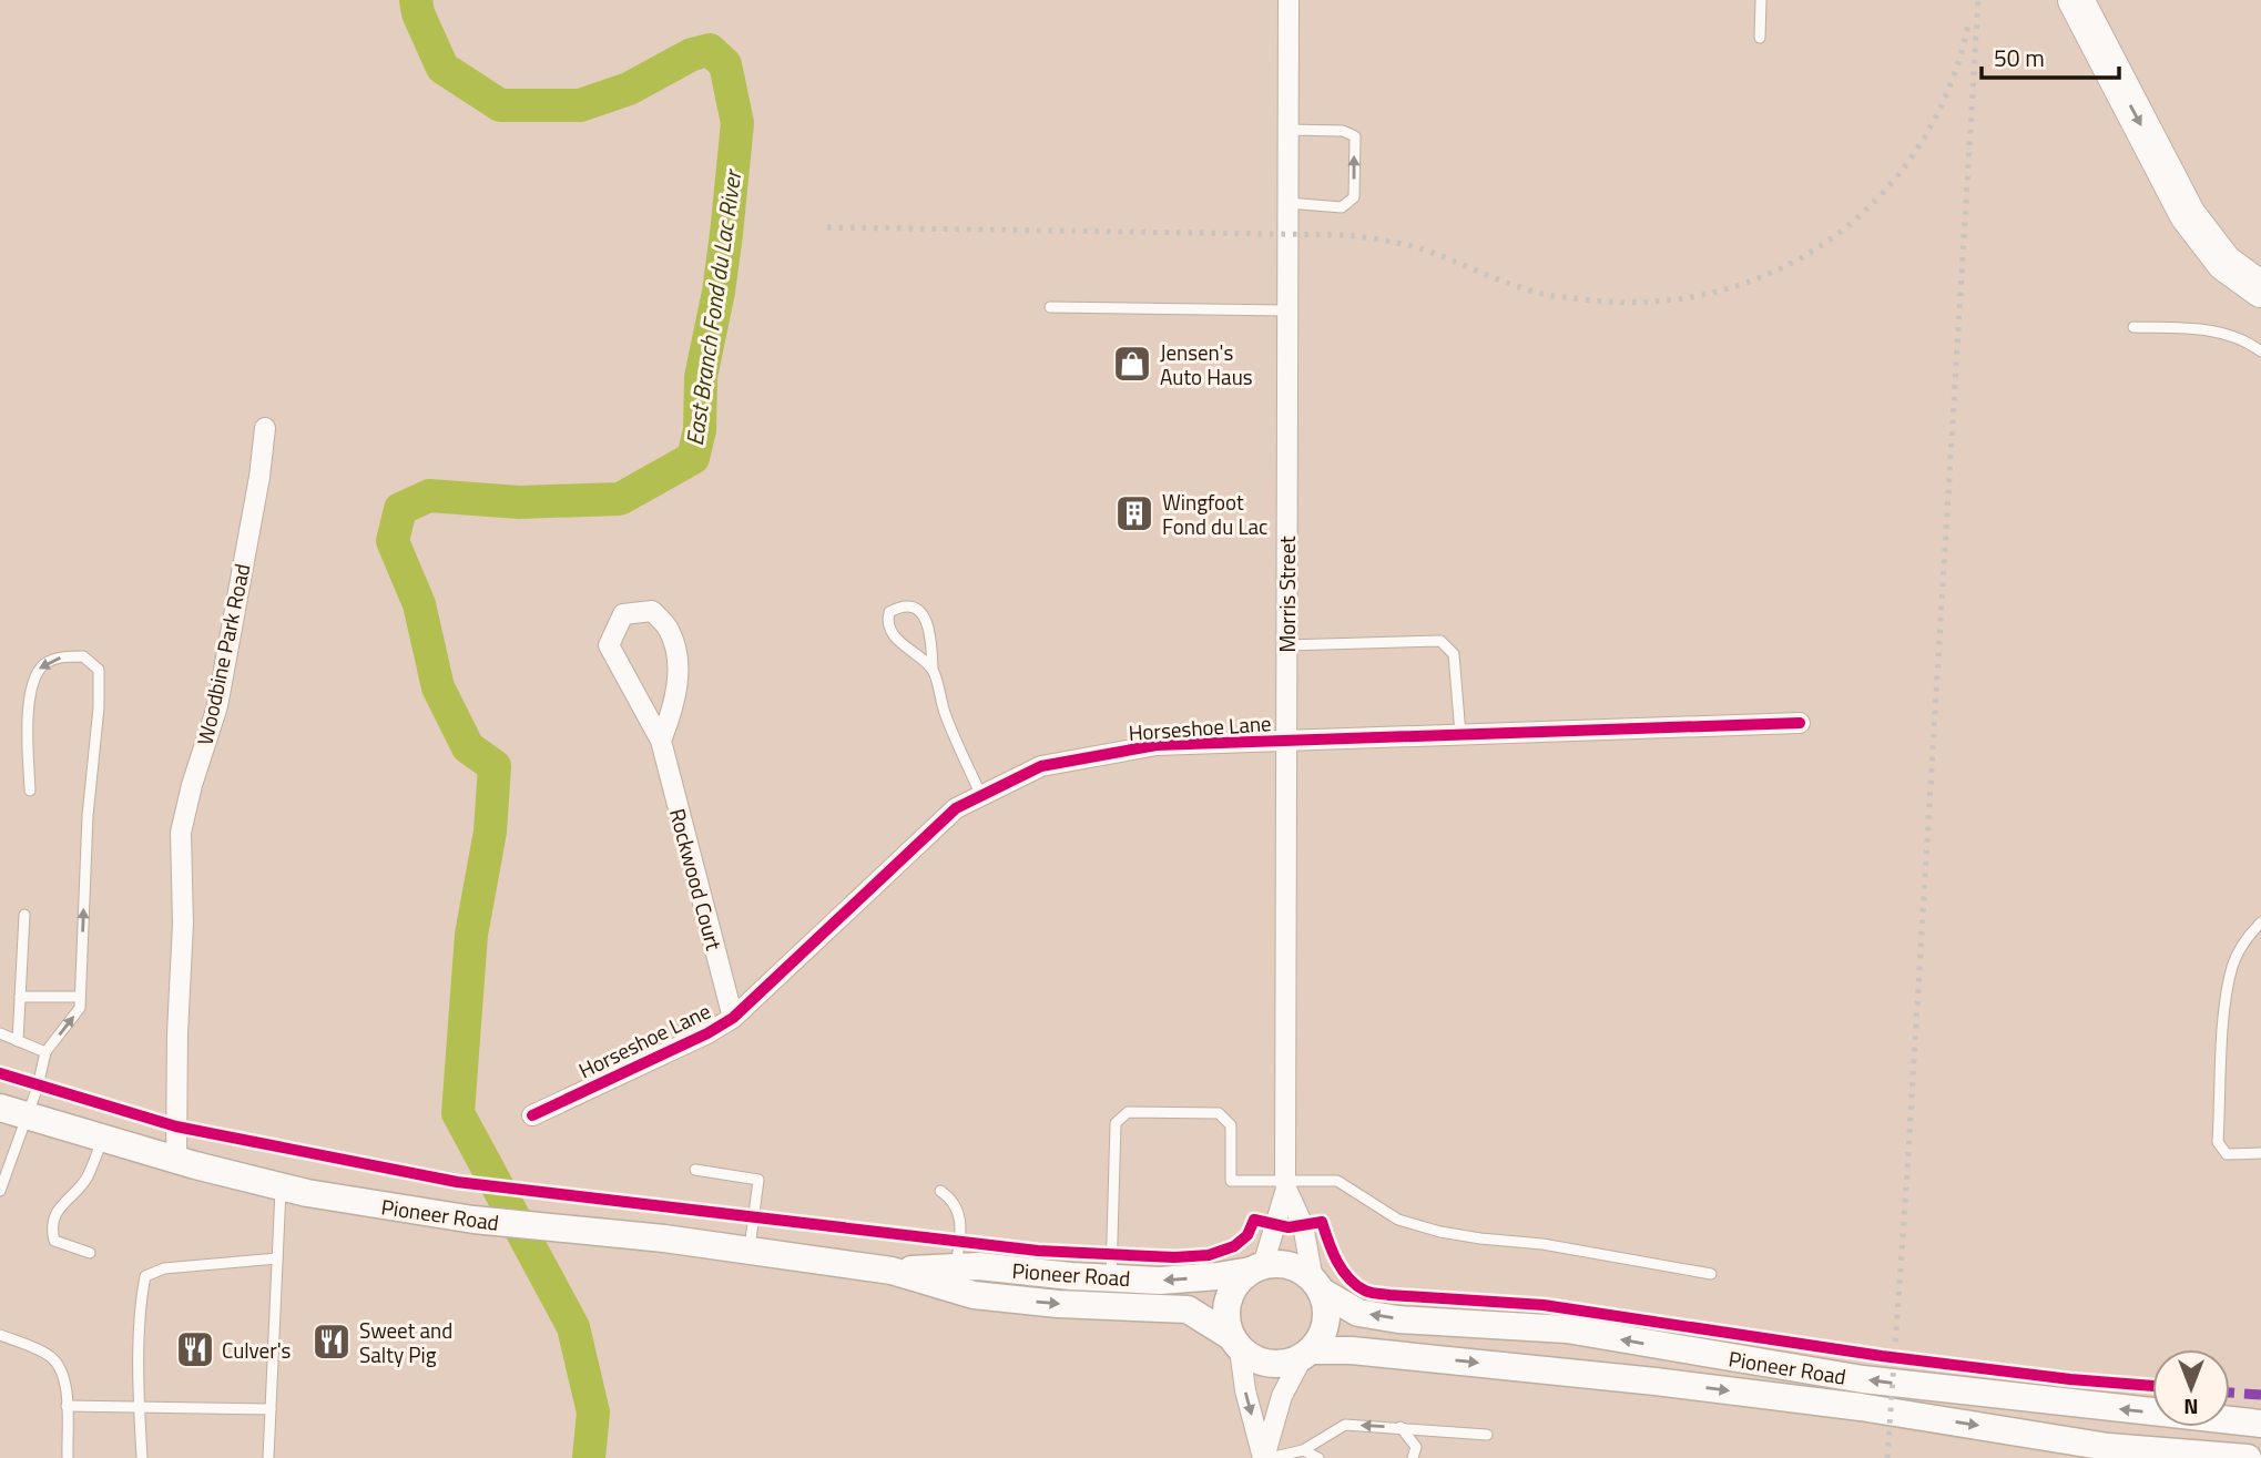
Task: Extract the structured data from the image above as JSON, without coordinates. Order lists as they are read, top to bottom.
{
  "streets": {
    "main road": ["Pioneer Road"],
    "street": [
      "Morris Street",
      "Woodbine Park Road",
      "Horseshoe Lane",
      "Rockwood Court"
    ]
  },
  "crossings": [
    ["Morris Street", "Horseshoe Lane"],
    ["Morris Street", "Pioneer Road"],
    ["Woodbine Park Road", "Pioneer Road"],
    ["Horseshoe Lane", "Rockwood Court"]
  ],
  "water": ["East Branch Fond du Lac River"],
  "places": {
    "shop": ["Jensen's Auto Haus"],
    "building": ["Wingfoot Fond du Lac"],
    "restaurant": ["Sweet and Salty Pig", "Culver's"]
  },
  "scale_bar": "50 m",
  "north": "bottom"
}
